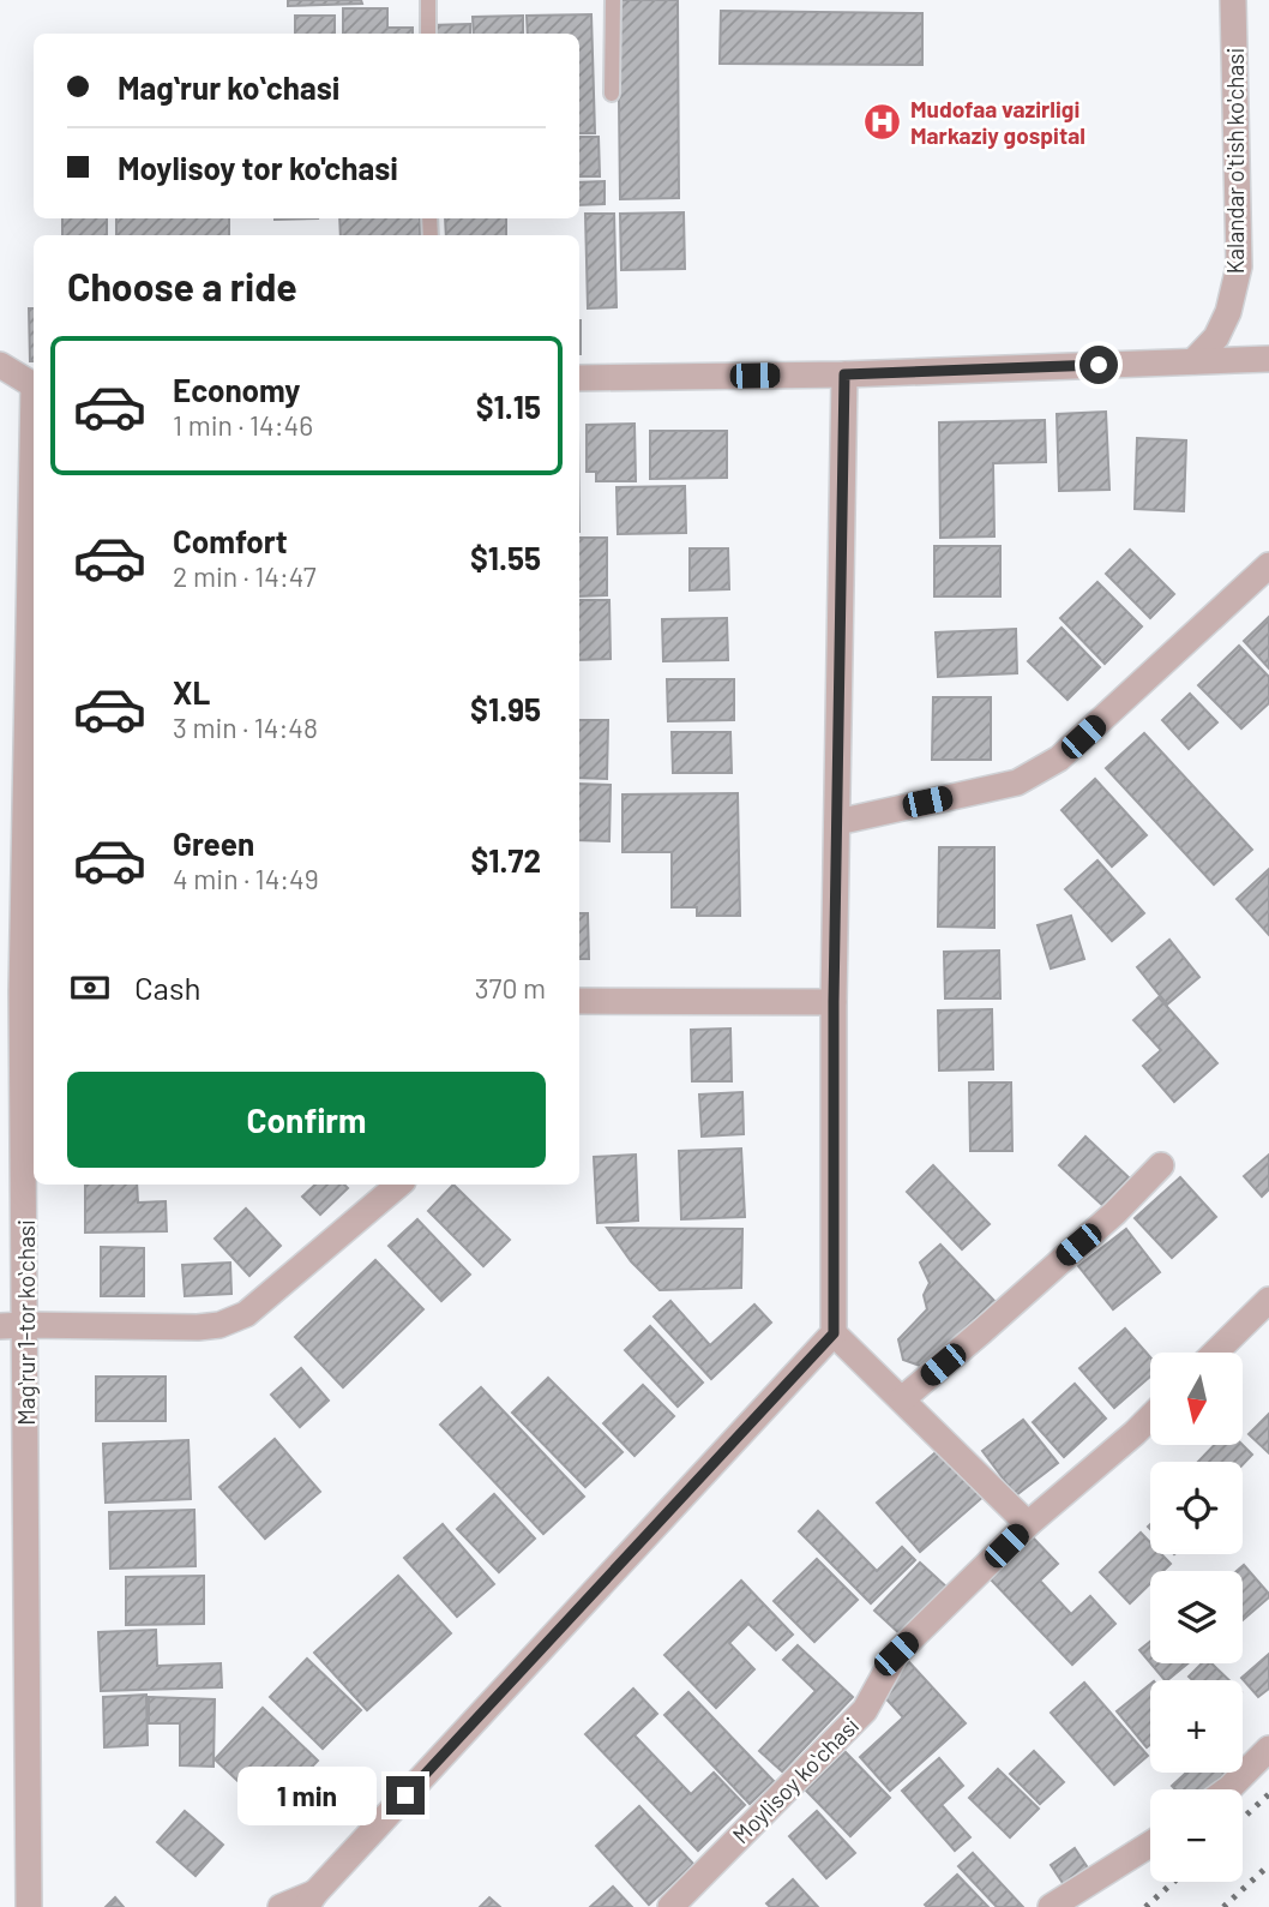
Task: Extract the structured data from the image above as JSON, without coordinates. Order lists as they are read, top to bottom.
{
  "streets": {
    "street": ["Kalandar o'tish ko'chasi", "Magʻrur 1-tor koʻchasi", "Moylisoy koʻchasi"]
  },
  "places": {
    "hospital": ["Mudofaa vazirligi Markaziy gospital"]
  },
  "north": "bottom",
  "page": {
    "banner": ["Magʻrur koʻchasi", "Moylisoy tor ko'chasi"],
    "heading": "Choose a ride",
    "list": [
      {
        "name": "Economy",
        "note": "1 min · 14:46",
        "value": "$1.15"
      },
      {
        "name": "Comfort",
        "note": "2 min · 14:47",
        "value": "$1.55"
      },
      {
        "name": "XL",
        "note": "3 min · 14:48",
        "value": "$1.95"
      },
      {
        "name": "Green",
        "note": "4 min · 14:49",
        "value": "$1.72"
      }
    ],
    "pay": ["Cash", "370 m"],
    "buttons": "Confirm",
    "map_buttons": ["+", "−"],
    "bubble": "1 min"
  }
}
